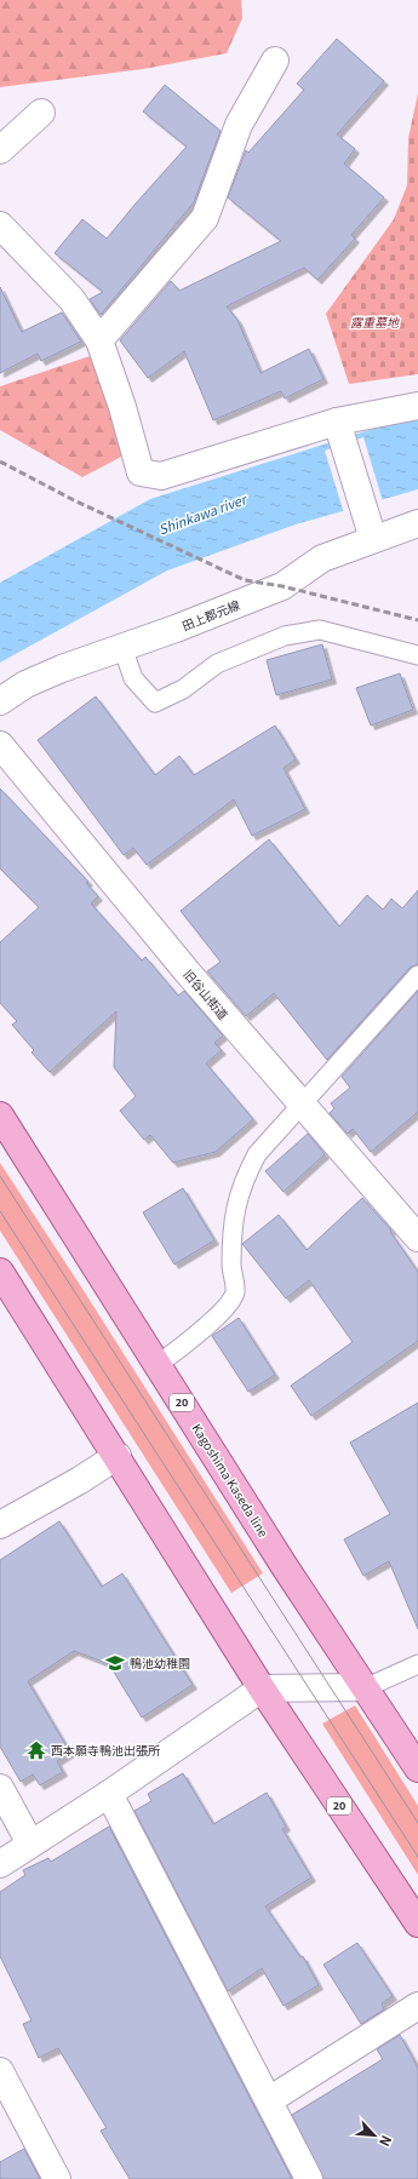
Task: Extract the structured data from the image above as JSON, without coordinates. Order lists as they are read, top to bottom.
{
  "streets": {
    "main road": ["20", "Kagoshima Kaseda line"],
    "street": ["田上郡元線", "旧谷山街道"]
  },
  "water": ["Shinkawa river"],
  "parks": ["露重墓地"],
  "places": {
    "school or university": ["鴨池幼稚園"],
    "temple": ["西本願寺鴨池出張所"]
  },
  "north": "bottom right"
}
